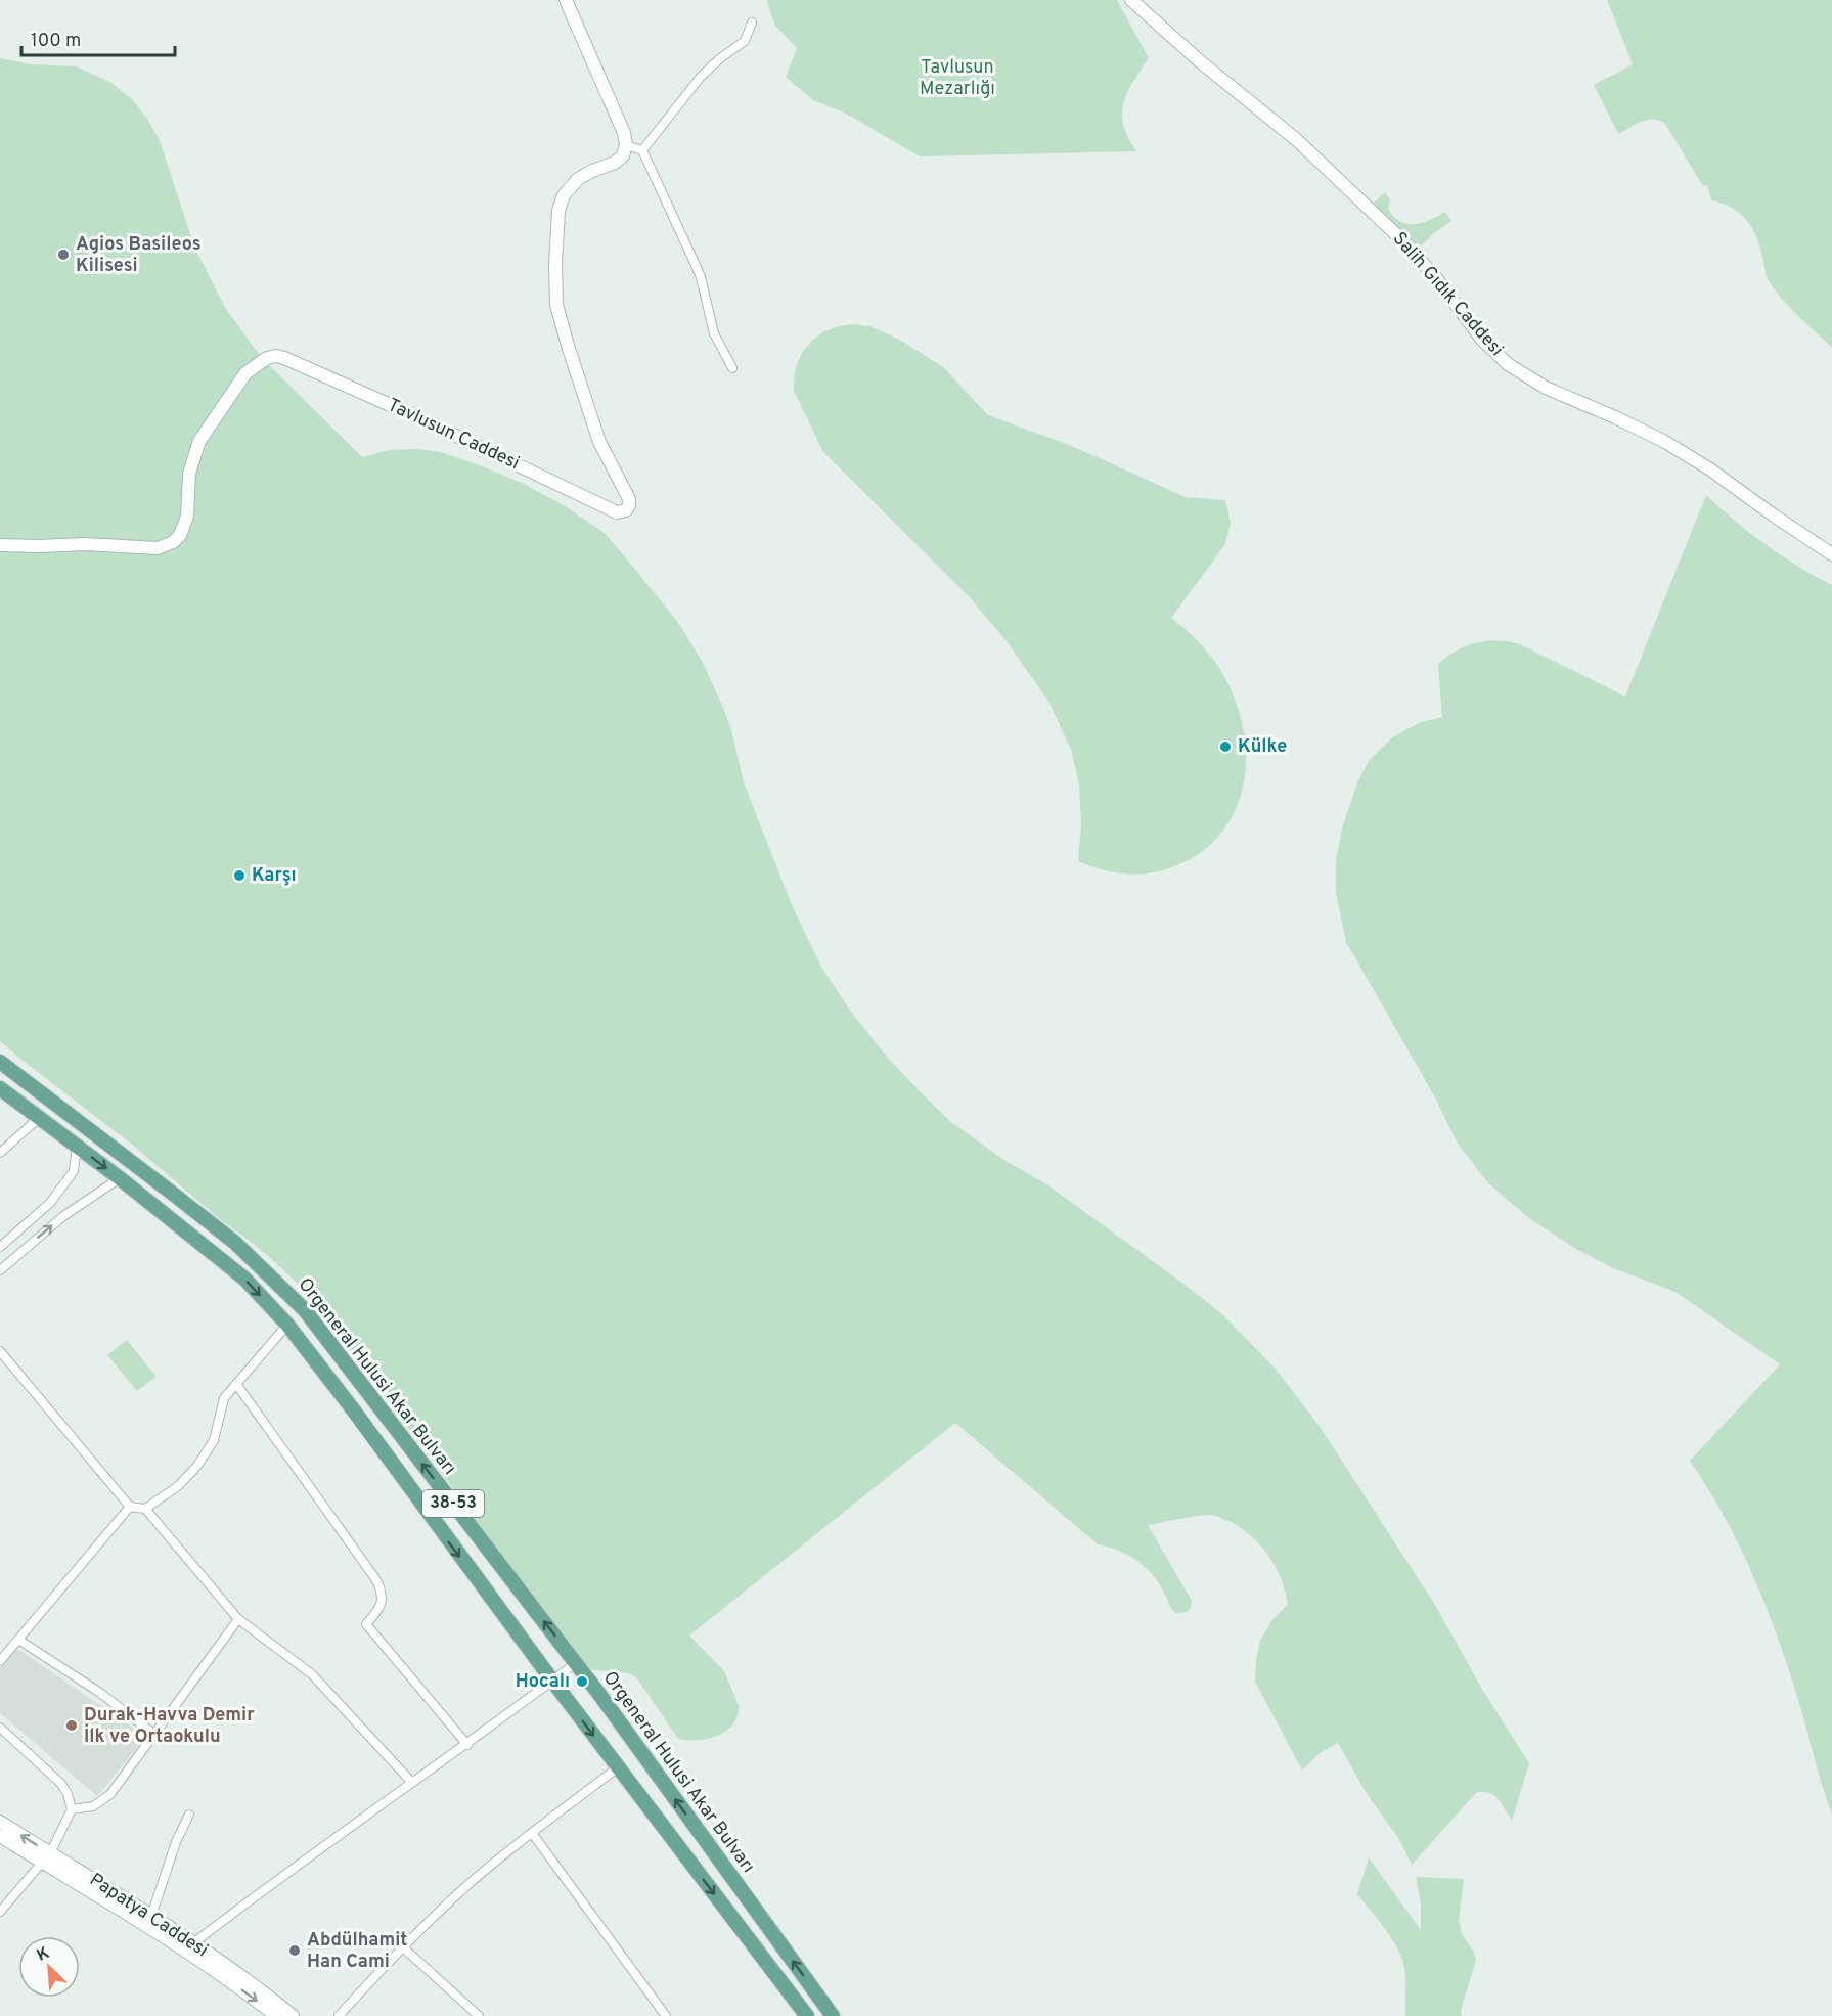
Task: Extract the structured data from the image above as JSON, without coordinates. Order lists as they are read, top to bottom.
{
  "streets": {
    "main road": ["Orgeneral Hulusi Akar Bulvarı", "38-53"],
    "street": ["Salih Gıdık Caddesi", "Tavlusun Caddesi", "Papatya Caddesi"]
  },
  "parks": ["Tavlusun Mezarlığı"],
  "places": [
    "Agios Basileos Kilisesi",
    "Külke",
    "Karşı",
    "Hocalı",
    "Durak-Havva Demir İlk ve Ortaokulu",
    "Abdülhamit Han Cami"
  ],
  "scale_bar": "100 m",
  "north": "top left"
}
